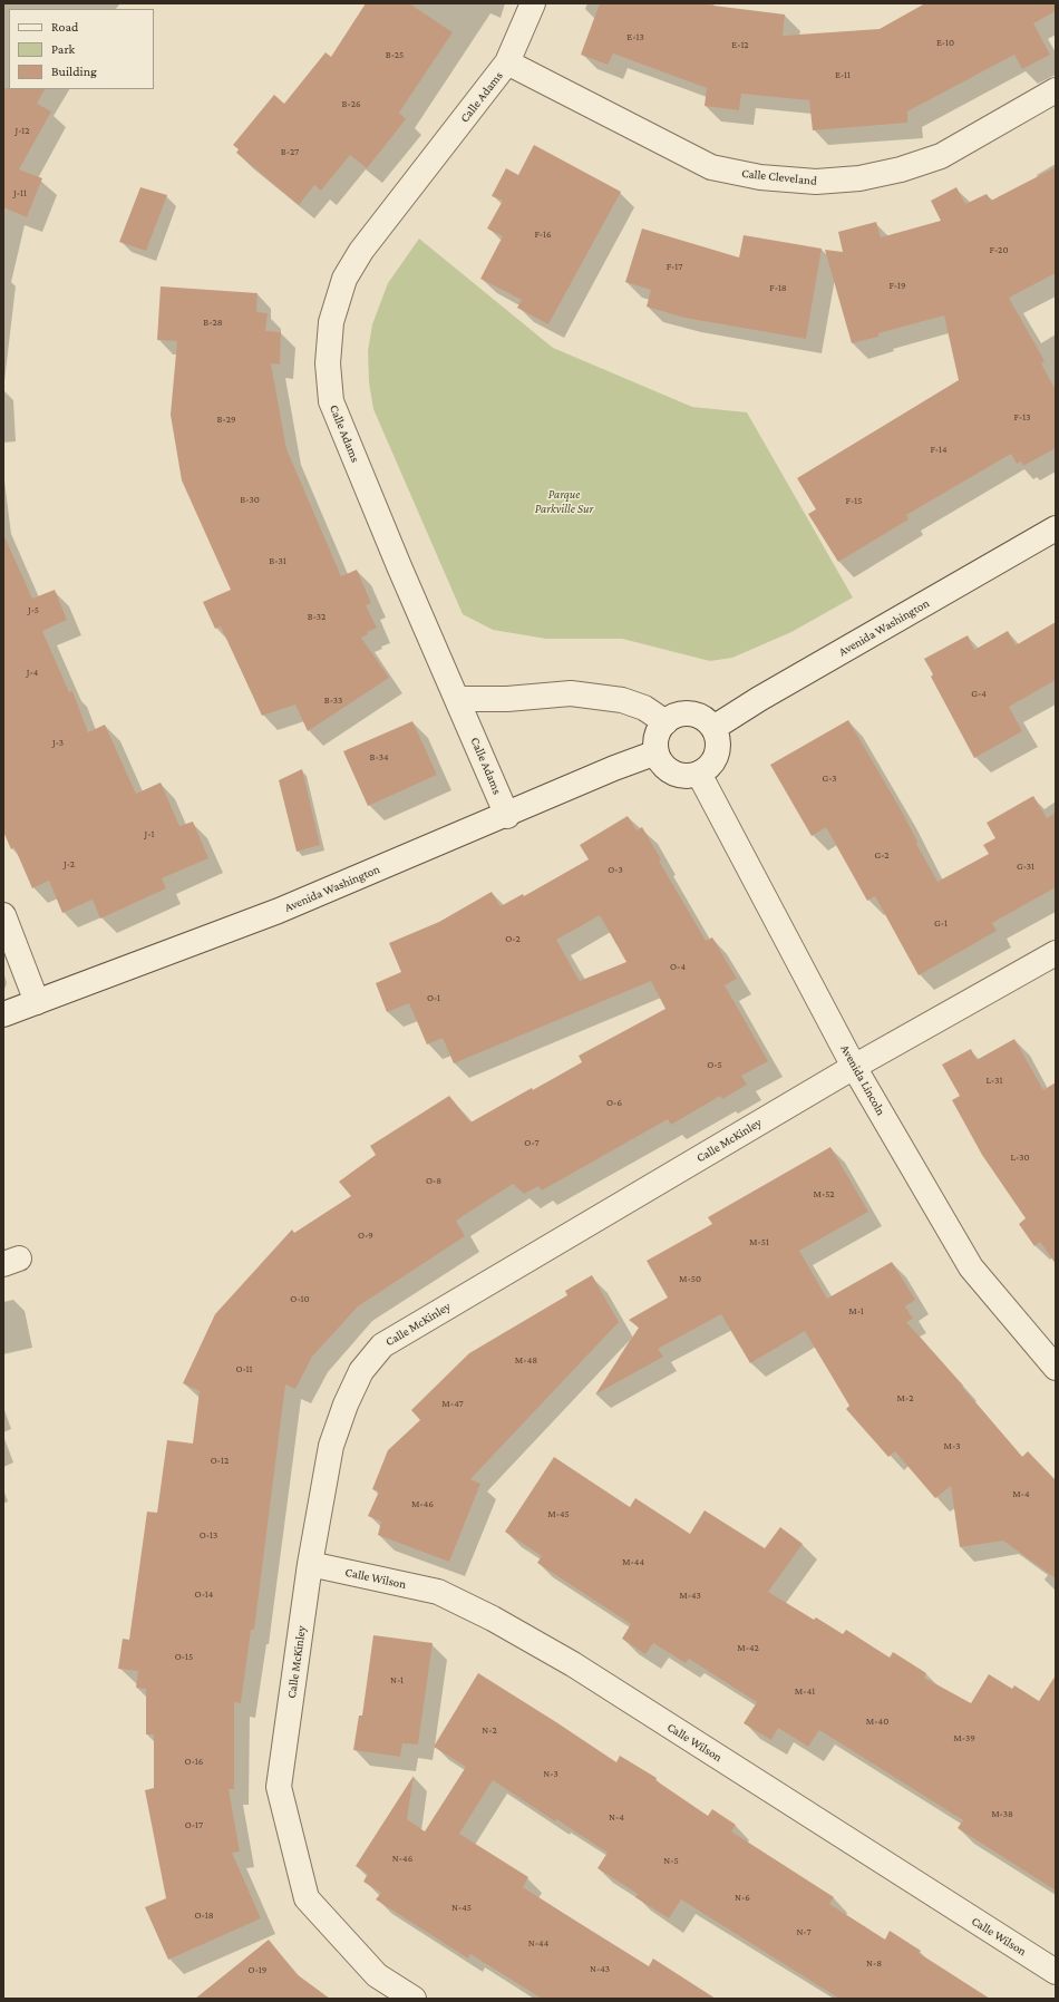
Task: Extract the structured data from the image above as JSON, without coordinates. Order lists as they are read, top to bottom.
{
  "streets": {
    "street": [
      "Calle Adams",
      "Calle Cleveland",
      "Avenida Washington",
      "Avenida Lincoln",
      "Calle McKinley",
      "Calle Wilson"
    ]
  },
  "crossings": [
    ["Calle Adams", "Calle Cleveland"],
    ["Calle Adams", "Avenida Washington"],
    ["Avenida Washington", "Avenida Lincoln"],
    ["Avenida Lincoln", "Calle McKinley"],
    ["Calle McKinley", "Calle Wilson"]
  ],
  "parks": ["Parque Parkville Sur"],
  "house_numbers": [
    "E-13",
    "E-10",
    "E-12",
    "B-25",
    "E-11",
    "B-26",
    "J-12",
    "B-27",
    "J-11",
    "F-16",
    "F-20",
    "F-17",
    "F-19",
    "F-18",
    "B-28",
    "F-13",
    "B-29",
    "F-14",
    "B-30",
    "F-15",
    "B-31",
    "J-5",
    "B-32",
    "J-4",
    "G-4",
    "B-33",
    "J-3",
    "B-34",
    "G-3",
    "J-1",
    "G-2",
    "J-2",
    "G-31",
    "O-3",
    "G-1",
    "O-2",
    "O-4",
    "O-1",
    "O-5",
    "L-31",
    "O-6",
    "O-7",
    "L-30",
    "O-8",
    "M-52",
    "O-9",
    "M-51",
    "M-50",
    "O-10",
    "M-1",
    "M-48",
    "O-11",
    "M-2",
    "M-47",
    "M-3",
    "O-12",
    "M-4",
    "M-46",
    "M-45",
    "O-13",
    "M-44",
    "O-14",
    "M-43",
    "M-42",
    "O-15",
    "N-1",
    "M-41",
    "M-40",
    "N-2",
    "M-39",
    "O-16",
    "N-3",
    "M-38",
    "N-4",
    "O-17",
    "N-46",
    "N-5",
    "N-6",
    "N-45",
    "O-18",
    "N-7",
    "N-44",
    "N-8",
    "N-43",
    "O-19"
  ],
  "legend": ["Road", "Park", "Building"]
}
